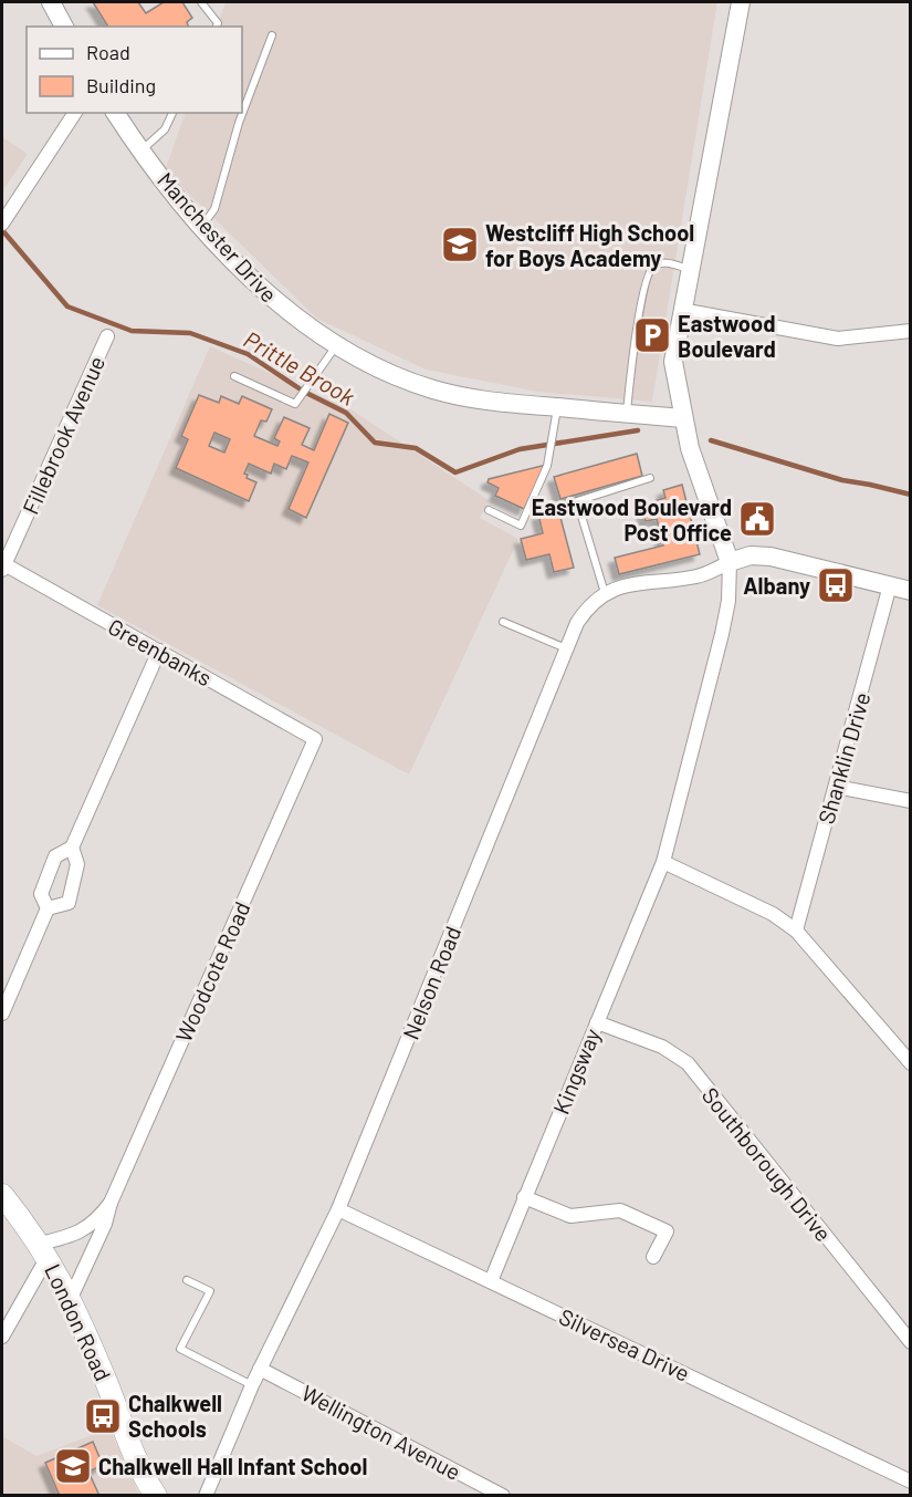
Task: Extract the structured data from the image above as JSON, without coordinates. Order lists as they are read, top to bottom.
{
  "streets": {
    "main road": ["London Road"],
    "street": [
      "Manchester Drive",
      "Fillebrook Avenue",
      "Greenbanks",
      "Shanklin Drive",
      "Woodcote Road",
      "Nelson Road",
      "Kingsway",
      "Southborough Drive",
      "Silversea Drive",
      "Wellington Avenue"
    ]
  },
  "crossings": [
    ["Fillebrook Avenue", "Greenbanks"],
    ["Greenbanks", "Woodcote Road"],
    ["Woodcote Road", "London Road"],
    ["Nelson Road", "Silversea Drive"],
    ["Nelson Road", "Wellington Avenue"],
    ["Kingsway", "Southborough Drive"],
    ["Kingsway", "Silversea Drive"]
  ],
  "water": ["Prittle Brook"],
  "places": {
    "school or university": ["Westcliff High School for Boys Academy", "Chalkwell Hall Infant School"],
    "parking": ["Eastwood Boulevard"],
    "public building": ["Eastwood Boulevard Post Office"],
    "bus stop": ["Albany", "Chalkwell Schools"]
  },
  "legend": ["Road", "Building"]
}
